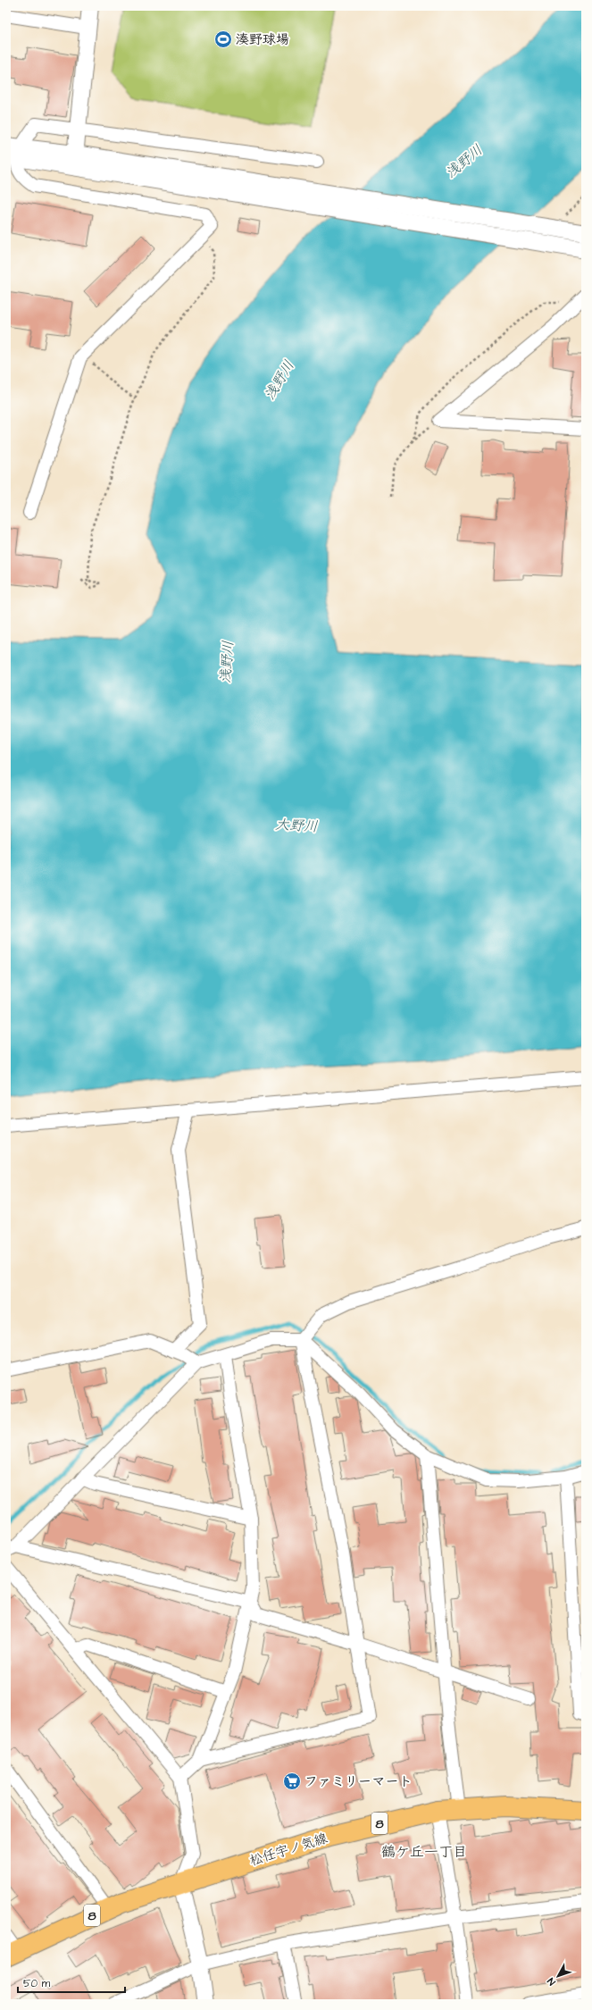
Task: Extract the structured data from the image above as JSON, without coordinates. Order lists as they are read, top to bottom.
{
  "streets": {
    "main road": ["8", "松任宇ノ気線"]
  },
  "districts": ["鶴ケ丘一丁目"],
  "water": ["浅野川", "大野川"],
  "places": {
    "sports": ["湊野球場"],
    "supermarket": ["ファミリーマート"]
  },
  "scale_bar": "50 m",
  "north": "bottom left"
}
